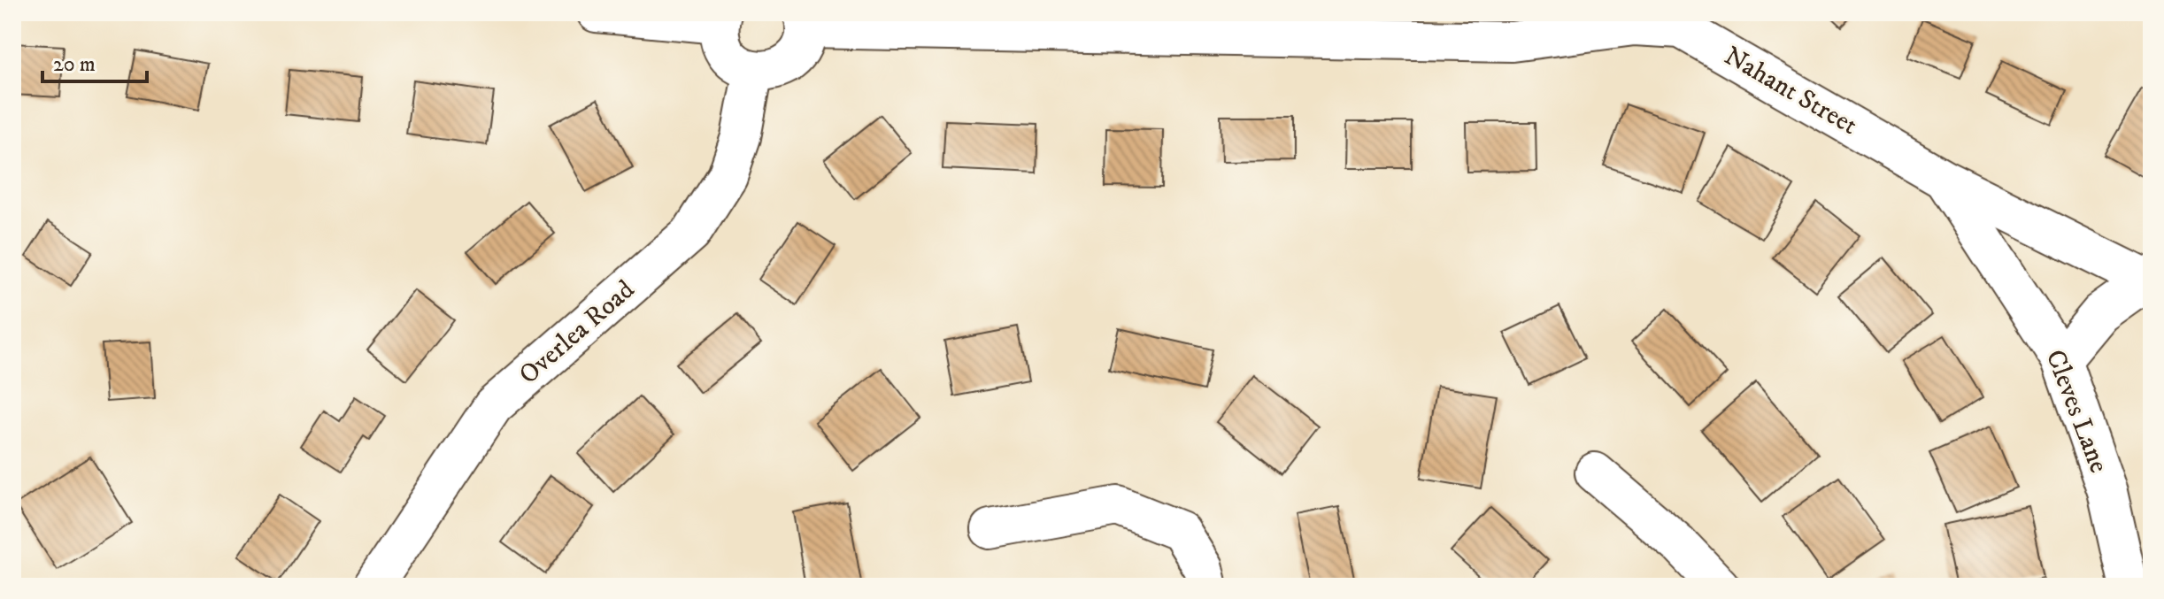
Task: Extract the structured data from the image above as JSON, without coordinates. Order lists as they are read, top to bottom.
{
  "streets": {
    "street": ["Nahant Street", "Overlea Road", "Cleves Lane"]
  },
  "crossings": [
    ["Nahant Street", "Cleves Lane"]
  ],
  "scale_bar": "20 m"
}
